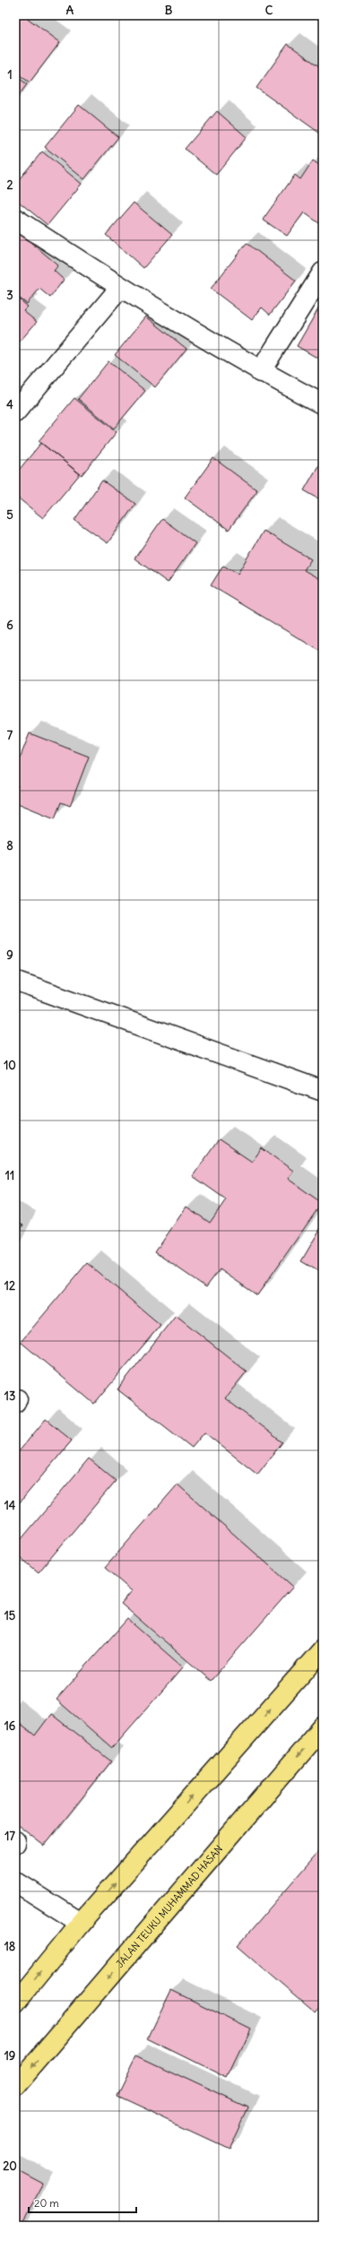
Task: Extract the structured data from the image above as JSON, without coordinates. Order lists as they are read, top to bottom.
{
  "streets": {
    "highway": ["JALAN TEUKU MUHAMMAD HASAN"]
  },
  "scale_bar": "20 m",
  "grid": {
    "columns": ["A", "B", "C"],
    "rows": [
      "1",
      "2",
      "3",
      "4",
      "5",
      "6",
      "7",
      "8",
      "9",
      "10",
      "11",
      "12",
      "13",
      "14",
      "15",
      "16",
      "17",
      "18",
      "19",
      "20"
    ]
  }
}
